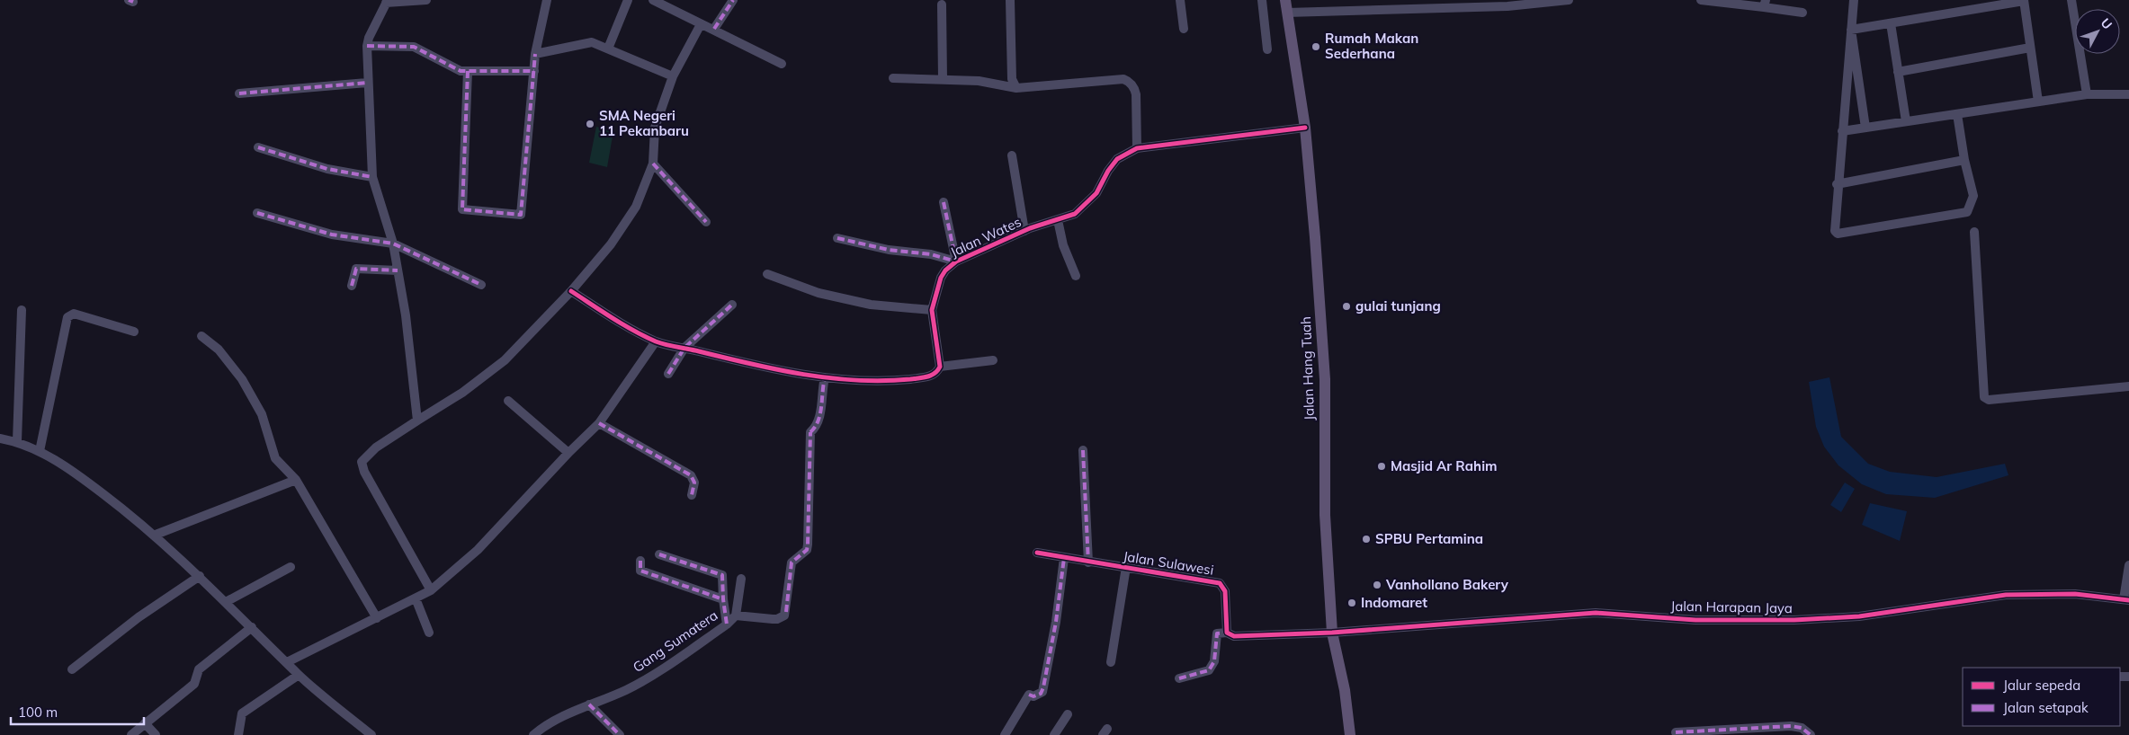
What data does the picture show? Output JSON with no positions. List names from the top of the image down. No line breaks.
{"streets":{"main road":["Jalan Hang Tuah"],"street":["Jalan Wates","Jalan Sulawesi","Jalan Harapan Jaya","Gang Sumatera"]},"crossings":[["Jalan Wates","Jalan Hang Tuah"],["Jalan Hang Tuah","Jalan Harapan Jaya"]],"places":["Rumah Makan Sederhana","SMA Negeri 11 Pekanbaru","gulai tunjang","Masjid Ar Rahim","SPBU Pertamina","Vanhollano Bakery","Indomaret"],"legend":["Jalur sepeda","Jalan setapak"],"scale_bar":"100 m","north":"top right"}
